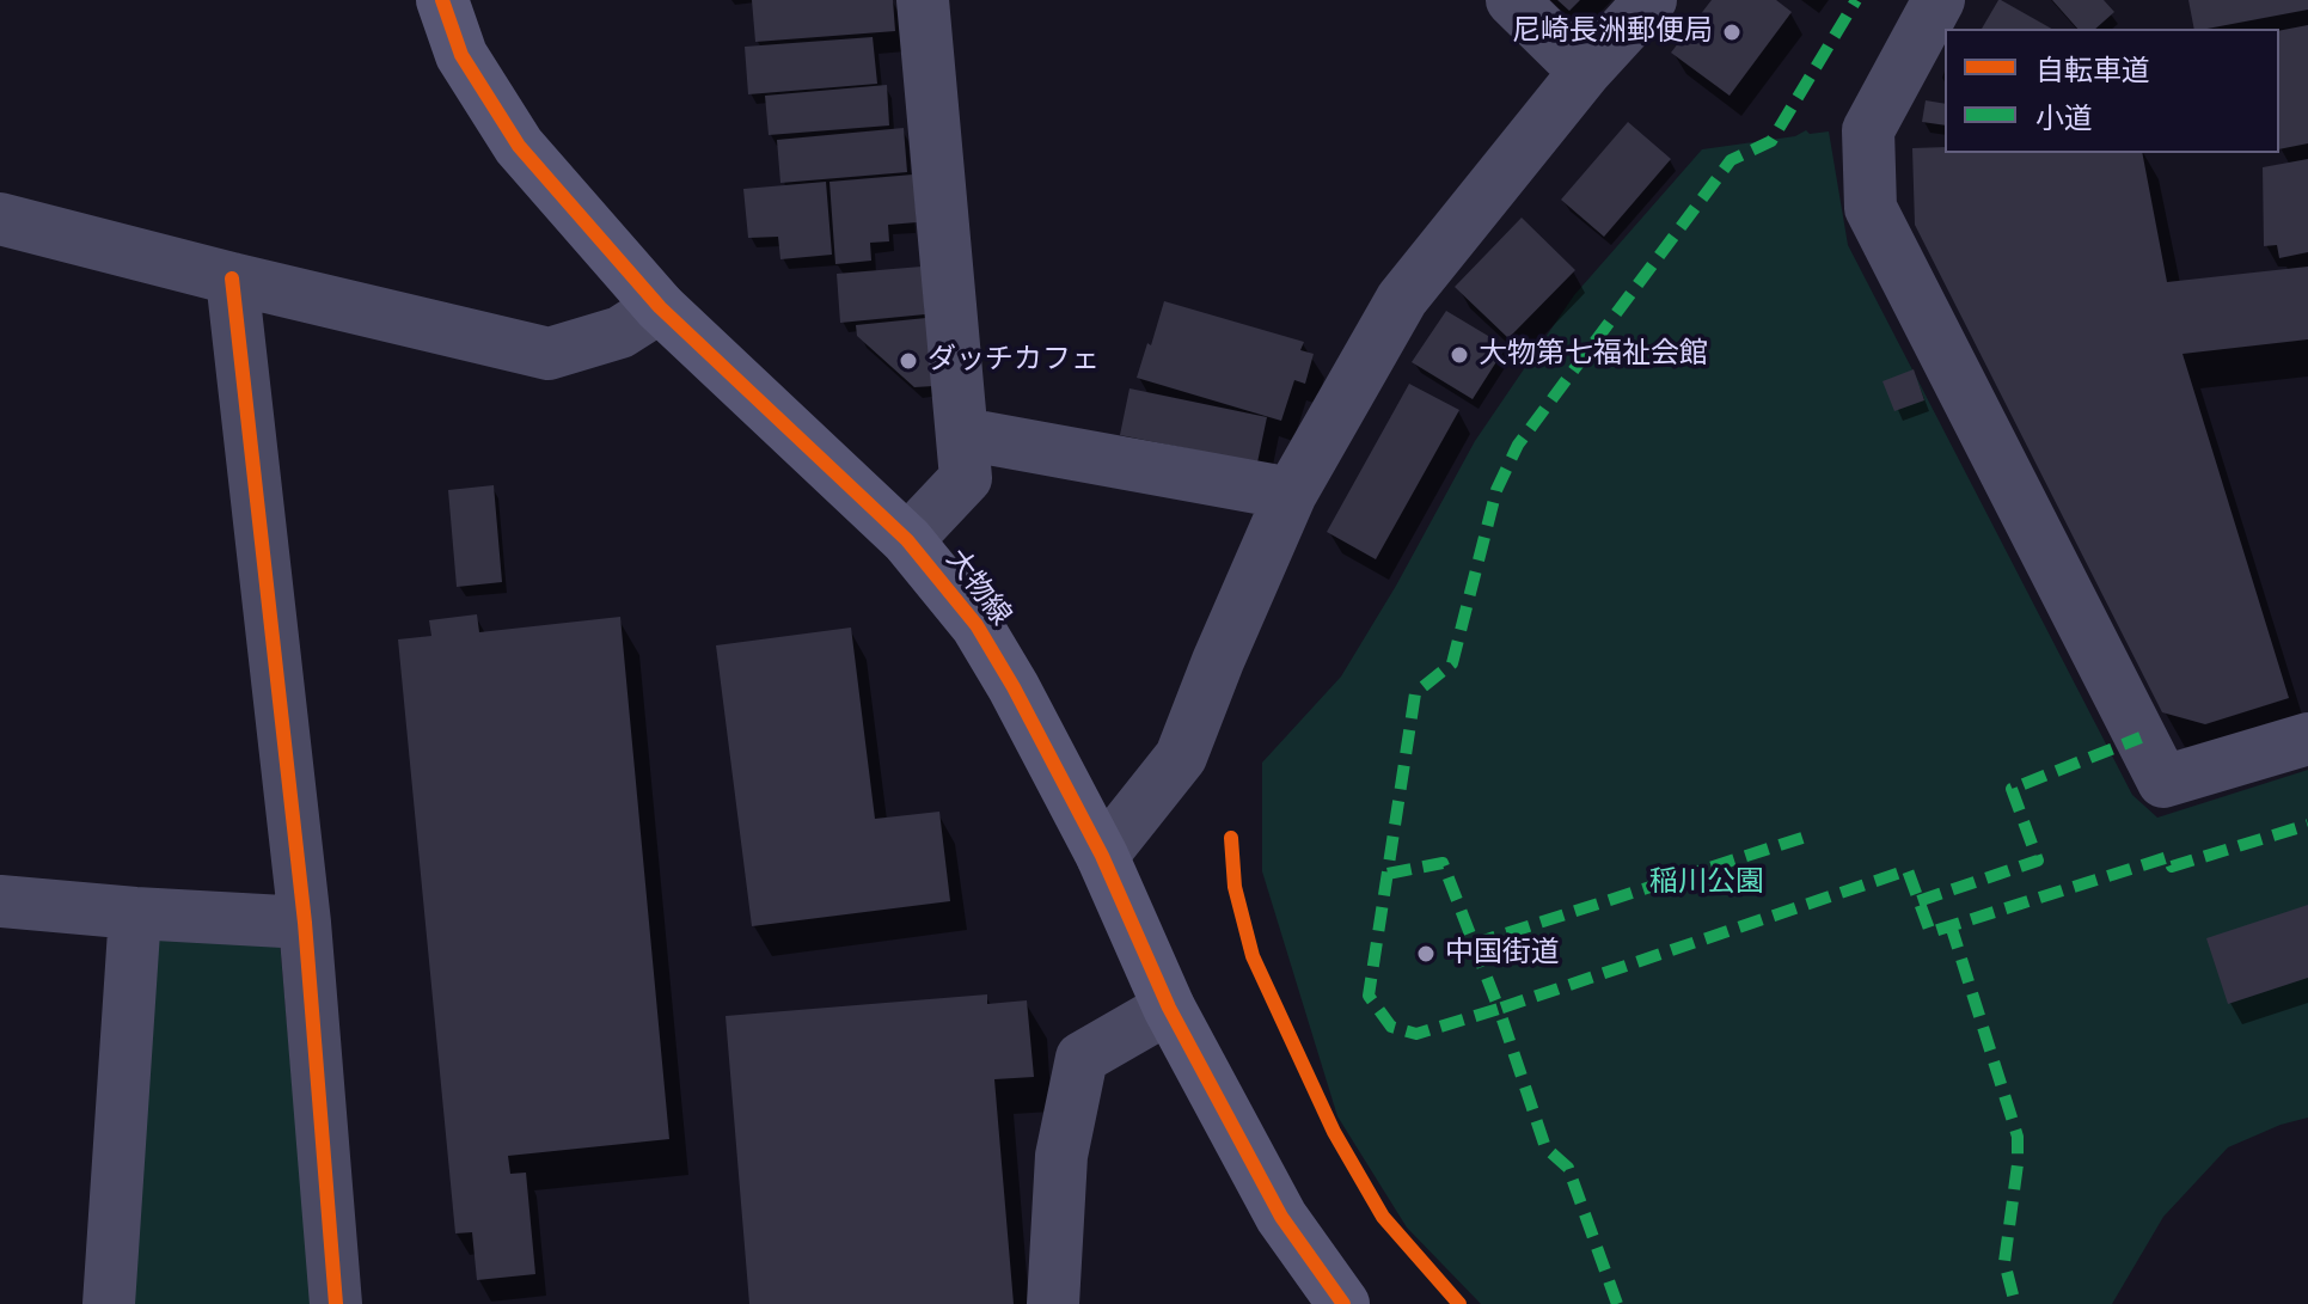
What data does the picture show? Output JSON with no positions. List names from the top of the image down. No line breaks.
{"streets":{"street":["大物線"]},"parks":["稲川公園"],"places":["尼崎長洲郵便局","大物第七福祉会館","ダッチカフェ","中国街道"],"legend":["自転車道","小道"]}
